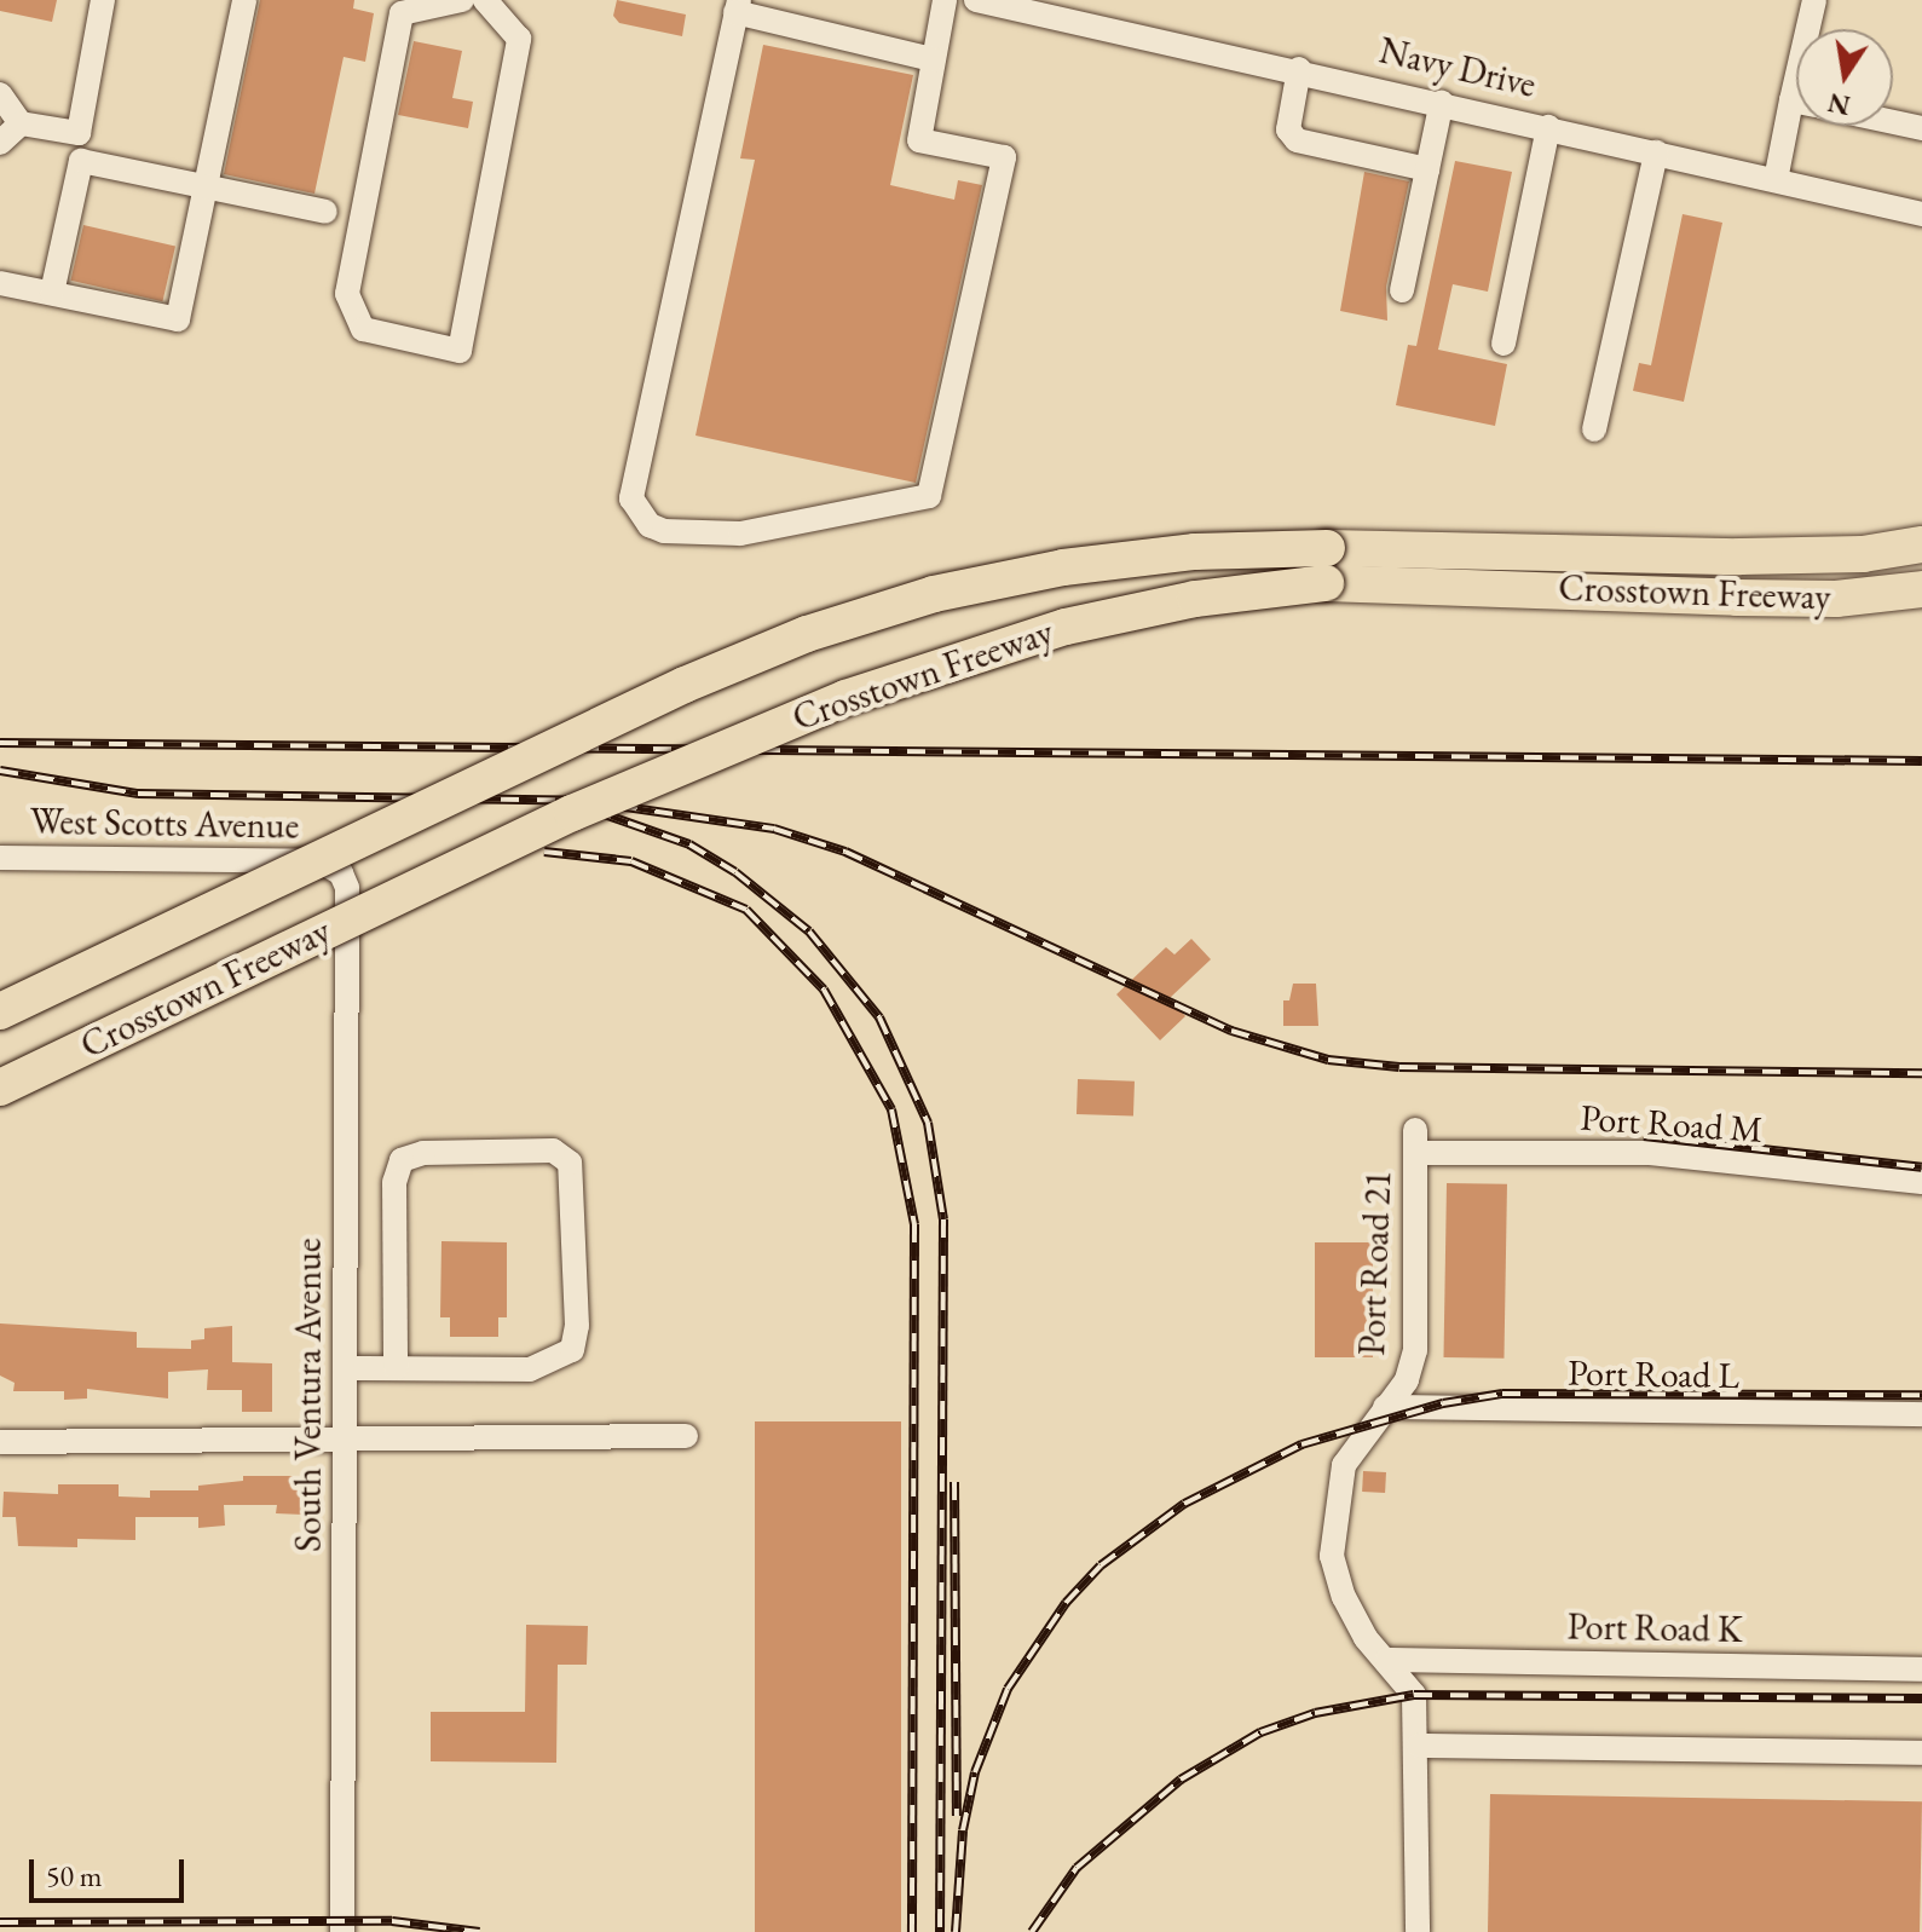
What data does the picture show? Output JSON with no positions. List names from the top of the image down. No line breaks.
{"streets":{"highway":["Crosstown Freeway"],"street":["Navy Drive","West Scotts Avenue","Port Road M","Port Road 21","Port Road L","South Ventura Avenue","Port Road K"]},"crossings":[["West Scotts Avenue","South Ventura Avenue"],["Port Road M","Port Road 21"],["Port Road 21","Port Road L"],["Port Road 21","Port Road K"]],"scale_bar":"50 m","north":"bottom"}
